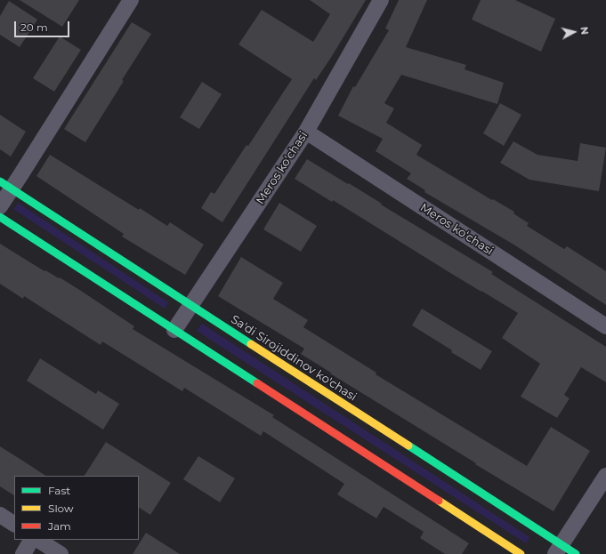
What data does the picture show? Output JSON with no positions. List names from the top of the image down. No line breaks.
{"streets":{"street":["Meros ko'chasi","Meros ko‘chasi","Sa'di Sirojiddinov ko'chasi"]},"crossings":[["Meros ko'chasi","Meros ko‘chasi"],["Meros ko'chasi","Sa'di Sirojiddinov ko'chasi"]],"legend":["Fast","Slow","Jam"],"scale_bar":"20 m","north":"right"}
